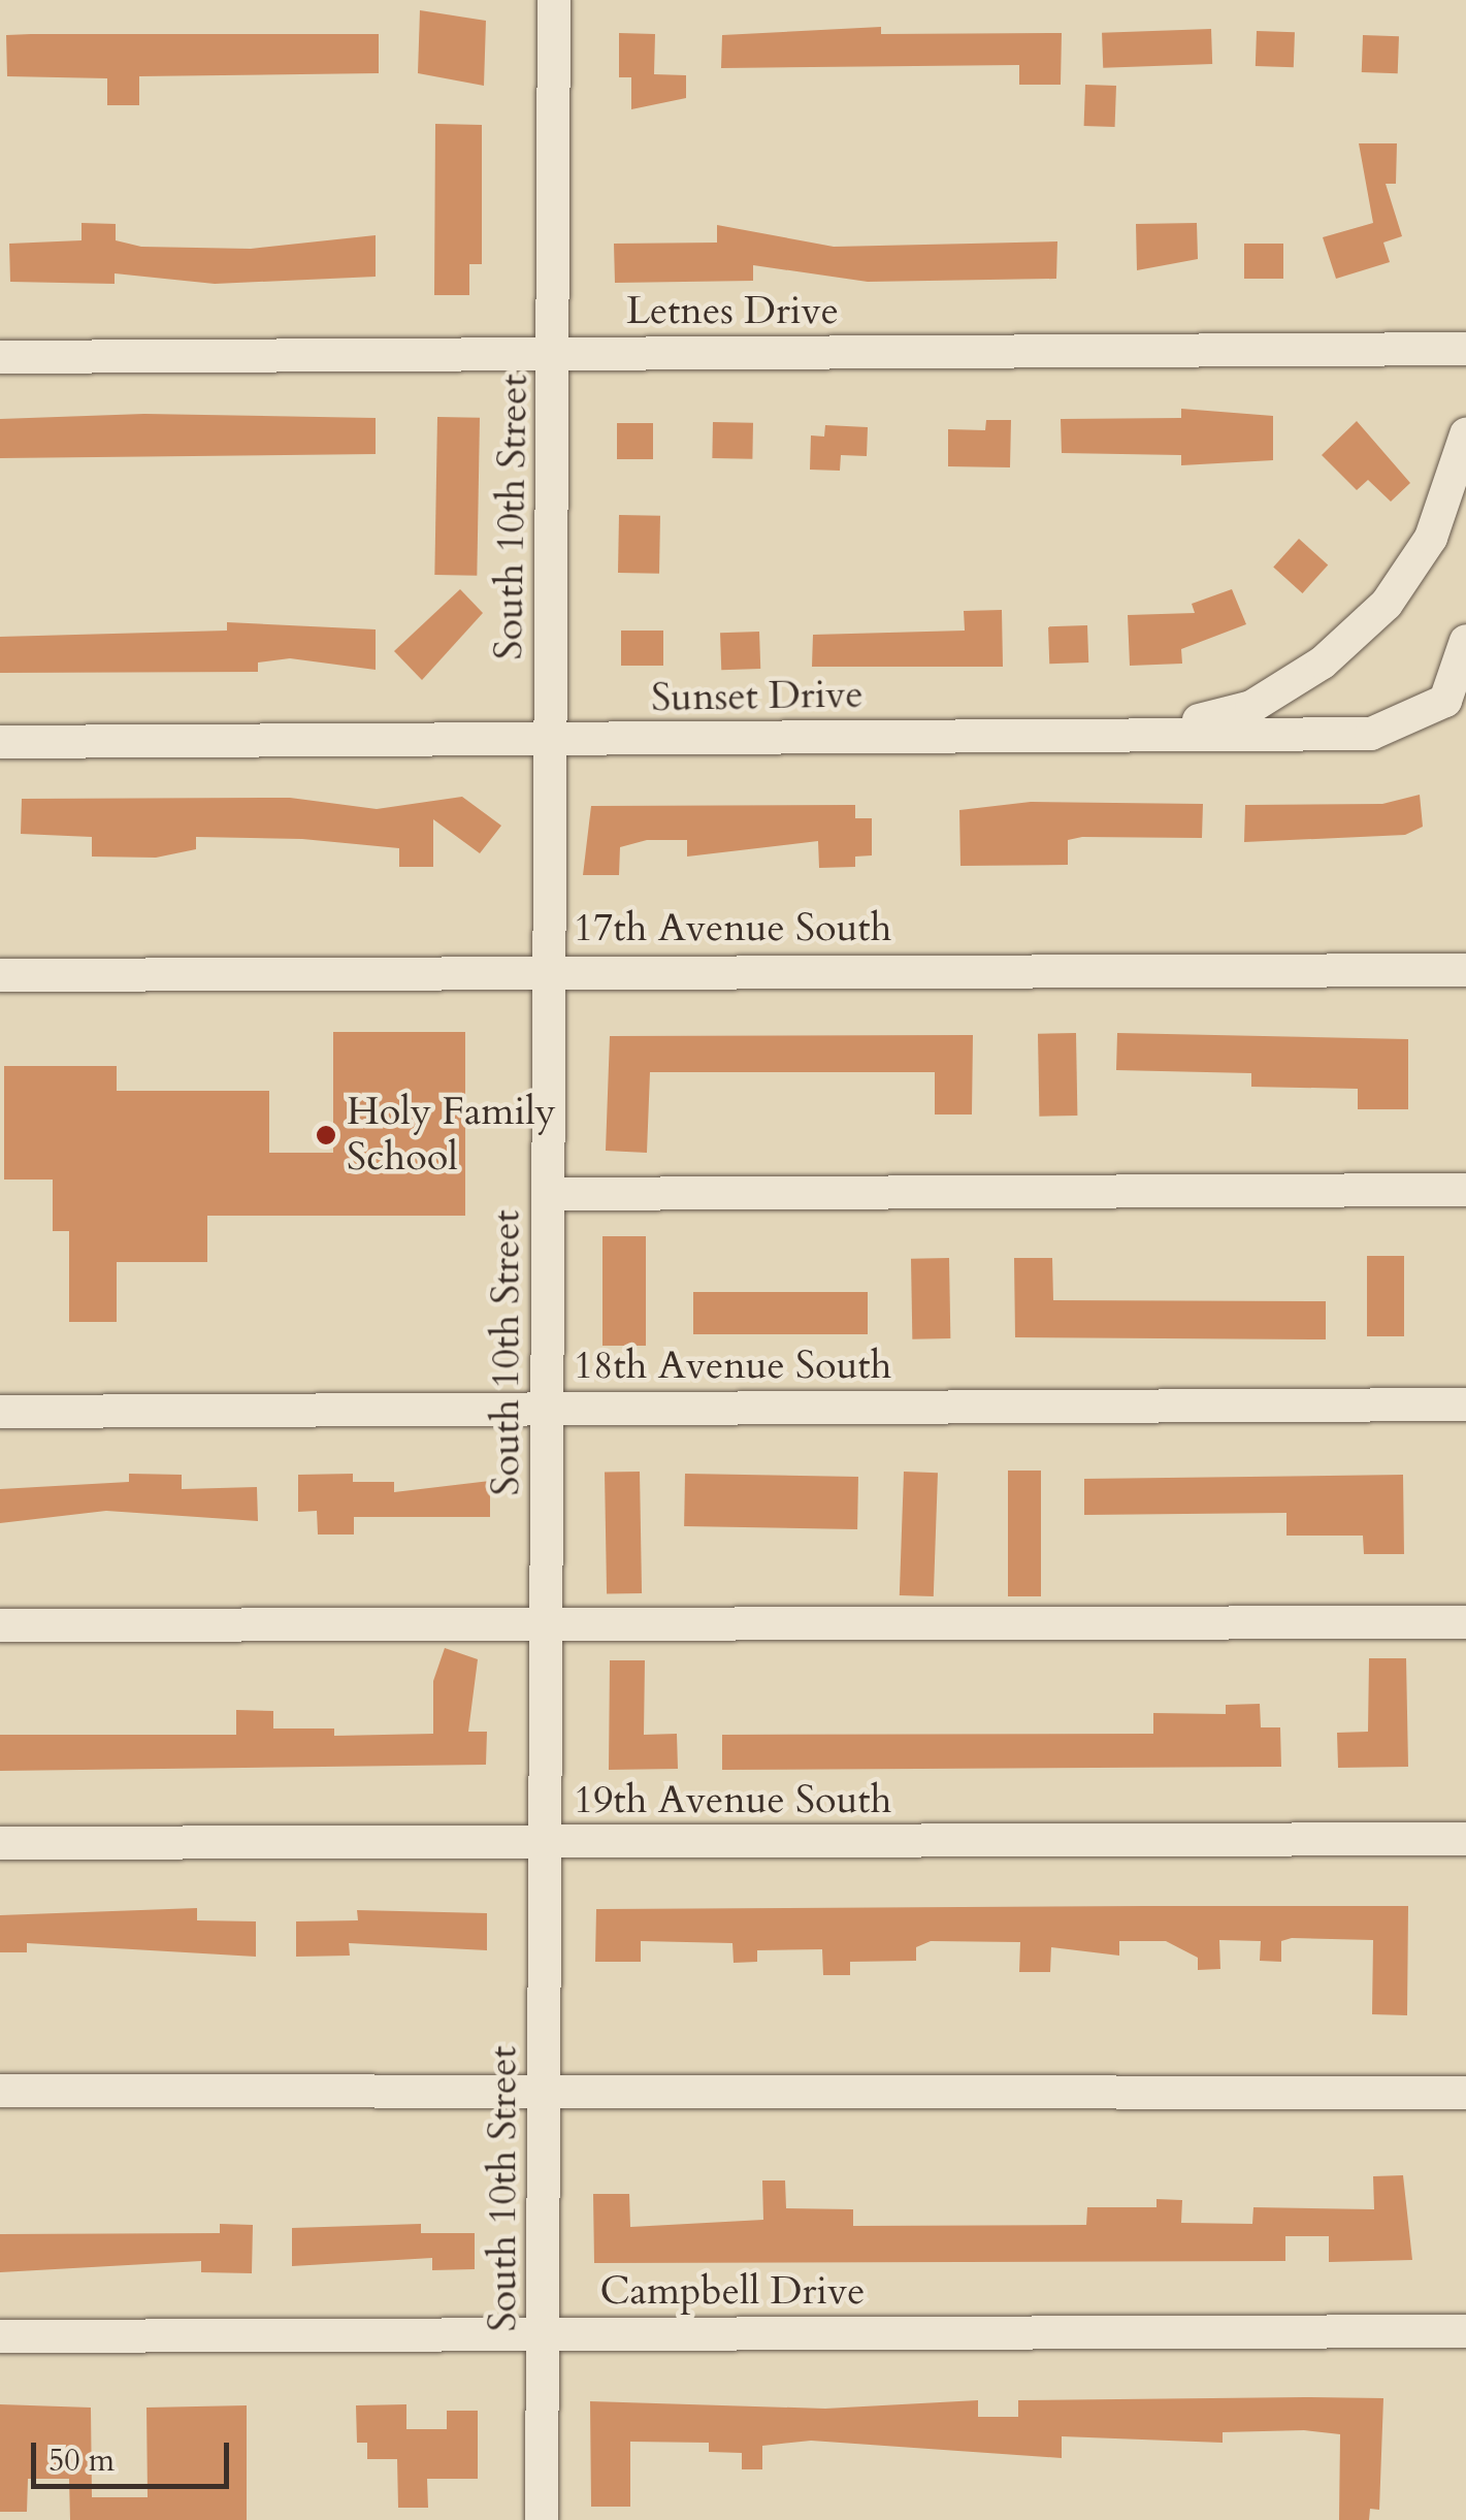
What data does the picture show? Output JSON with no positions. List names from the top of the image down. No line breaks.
{"streets":{"street":["Letnes Drive","South 10th Street","Sunset Drive","17th Avenue South","18th Avenue South","19th Avenue South","Campbell Drive"]},"crossings":[["Letnes Drive","South 10th Street"],["South 10th Street","Sunset Drive"],["South 10th Street","17th Avenue South"],["South 10th Street","18th Avenue South"],["South 10th Street","19th Avenue South"],["South 10th Street","Campbell Drive"]],"places":["Holy Family School"],"scale_bar":"50 m"}
